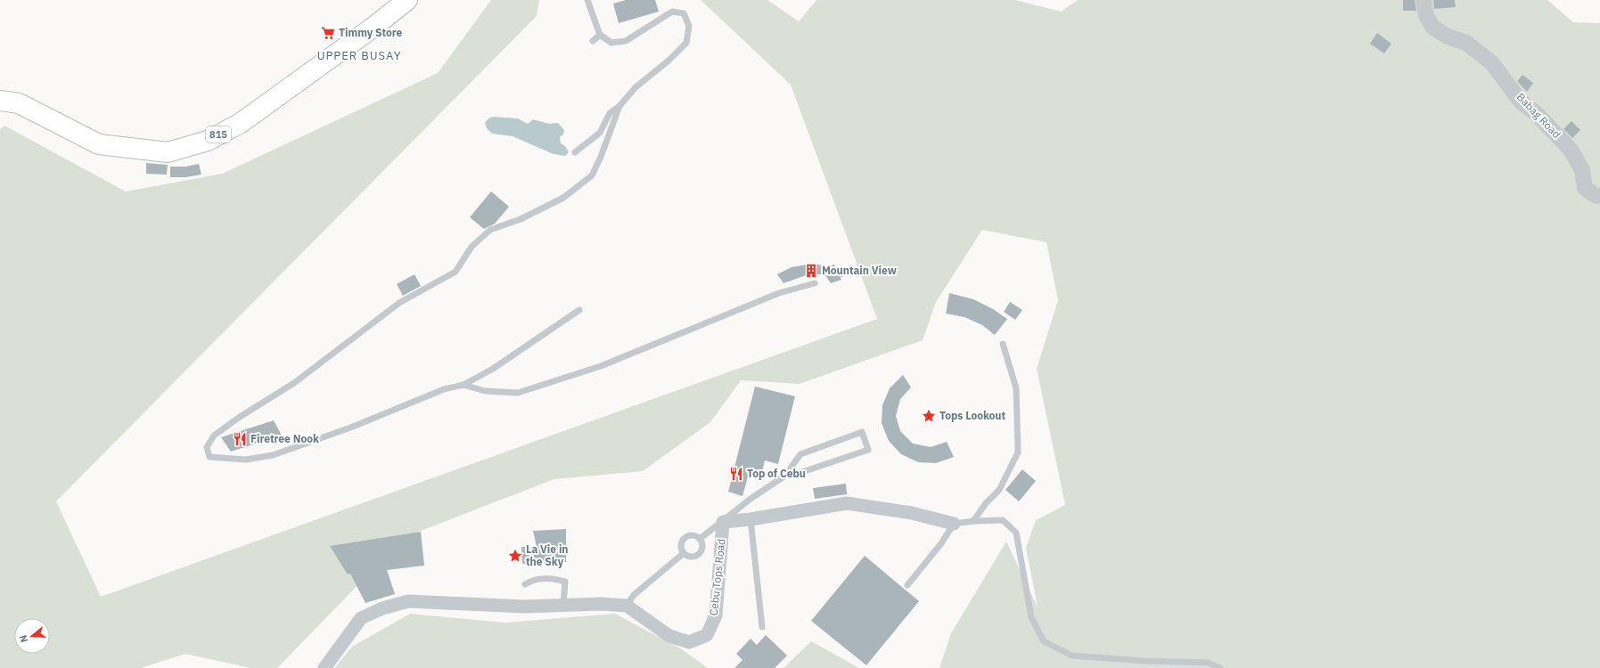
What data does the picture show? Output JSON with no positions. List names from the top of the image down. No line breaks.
{"streets":{"main road":["815"],"street":["Babag Road","Cebu Tops Road"]},"districts":["UPPER BUSAY"],"places":{"supermarket":["Timmy Store"],"building":["Mountain View"],"place":["Tops Lookout","La Vie in the Sky"],"restaurant":["Firetree Nook","Top of Cebu"]},"north":"left"}
